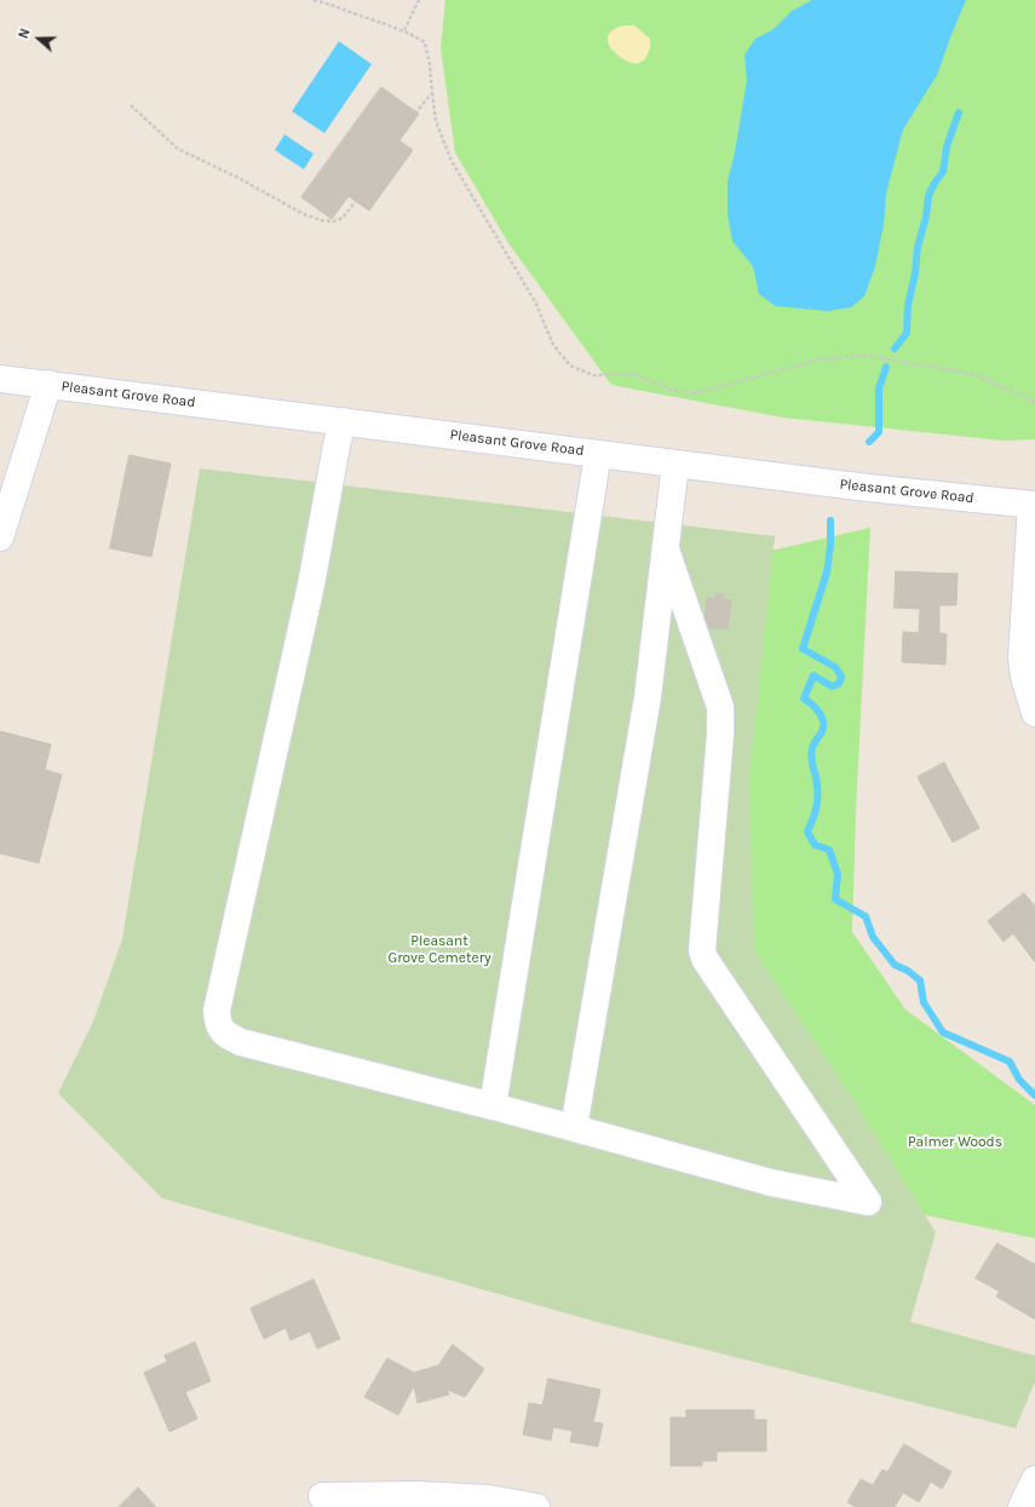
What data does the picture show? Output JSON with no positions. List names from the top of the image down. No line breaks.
{"streets":{"street":["Pleasant Grove Road"]},"parks":["Pleasant Grove Cemetery","Palmer Woods"],"north":"left"}
